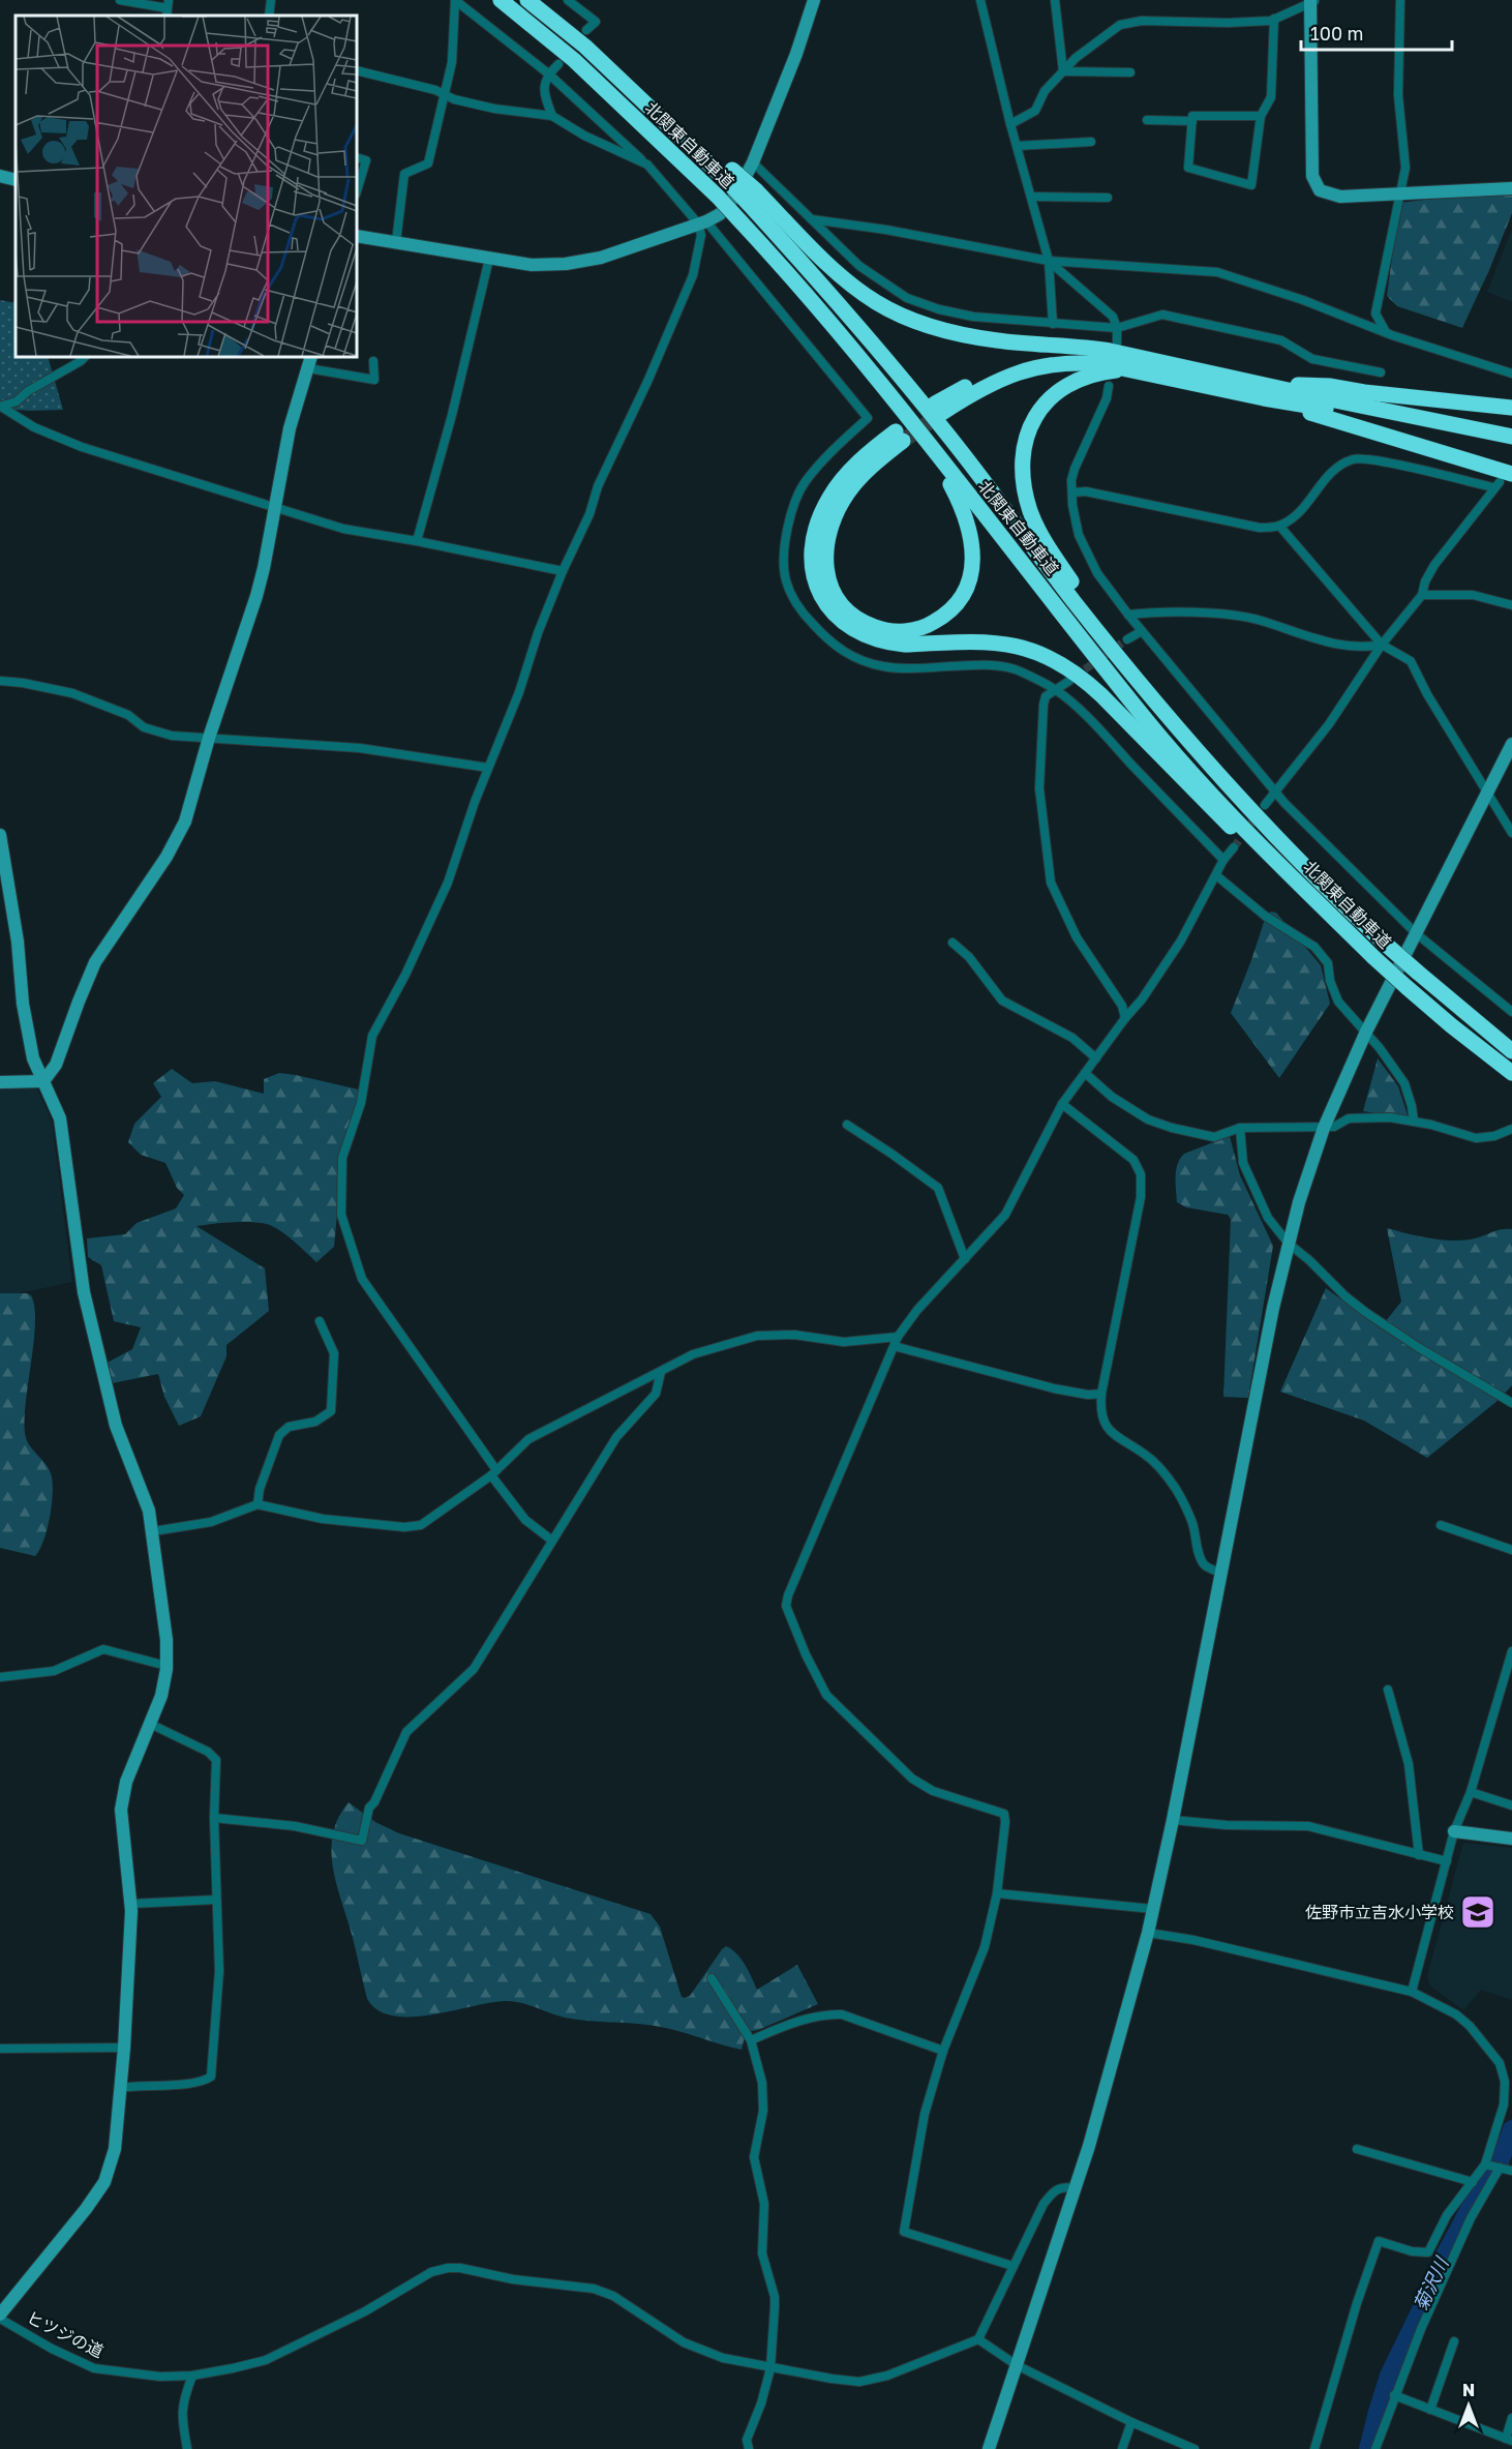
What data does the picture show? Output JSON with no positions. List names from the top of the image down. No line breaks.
{"streets":{"highway":["北関東自動車道"],"street":["ヒツジの道"]},"water":["菊沢川"],"places":{"school or university":["佐野市立吉水小学校"]},"scale_bar":"100 m","north":"top"}
